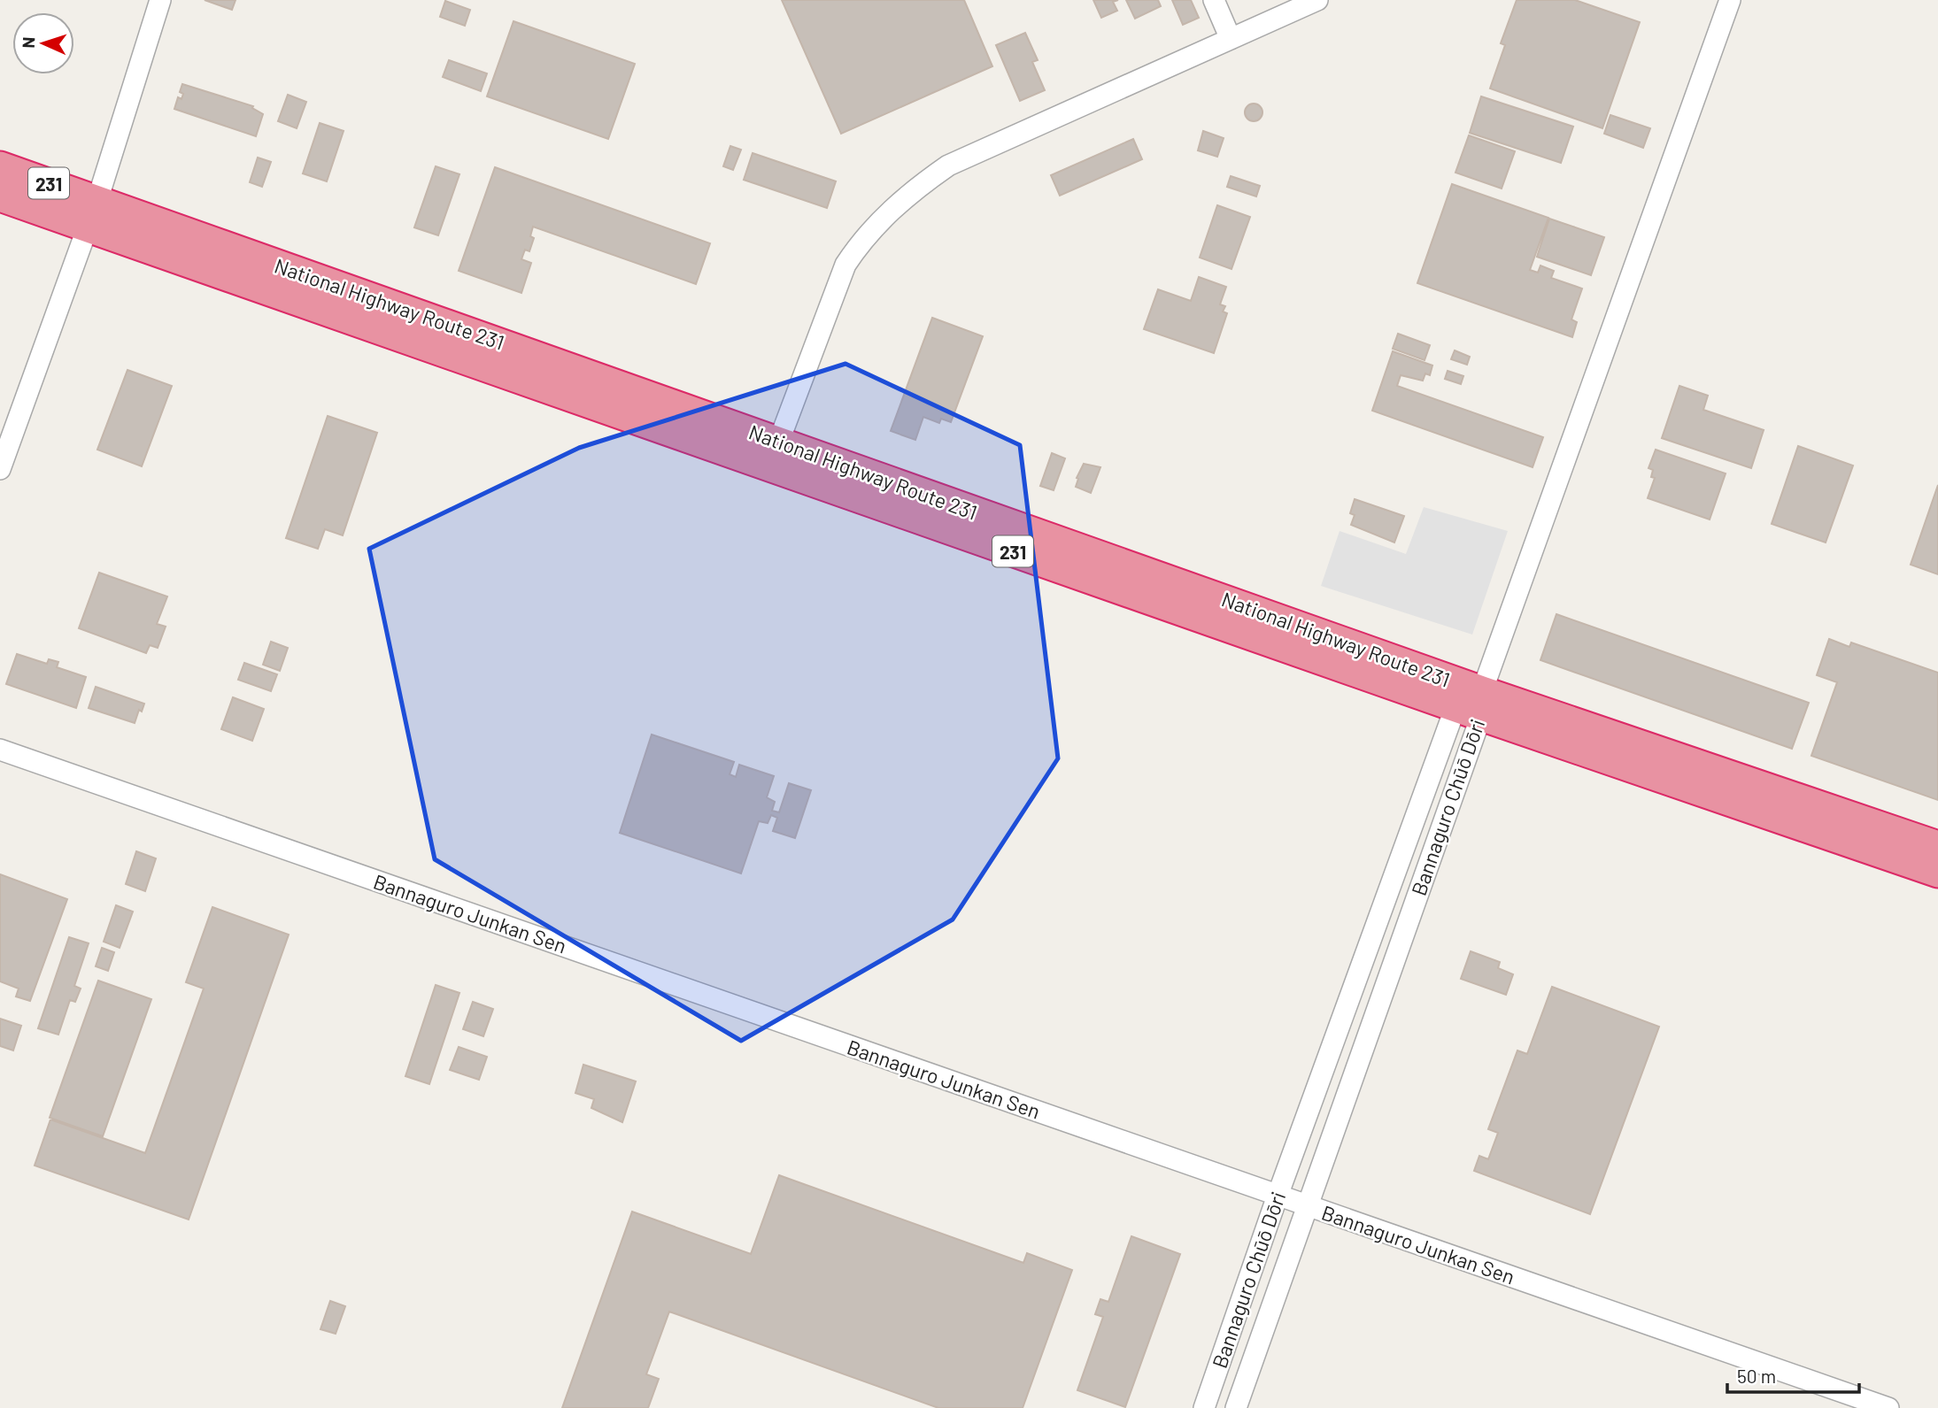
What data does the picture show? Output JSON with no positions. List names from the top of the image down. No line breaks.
{"streets":{"highway":["231","National Highway Route 231"],"street":["Bannaguro Chūō Dōri","Bannaguro Junkan Sen"]},"crossings":[["National Highway Route 231","Bannaguro Chūō Dōri"],["Bannaguro Chūō Dōri","Bannaguro Junkan Sen"]],"scale_bar":"50 m","north":"left"}
